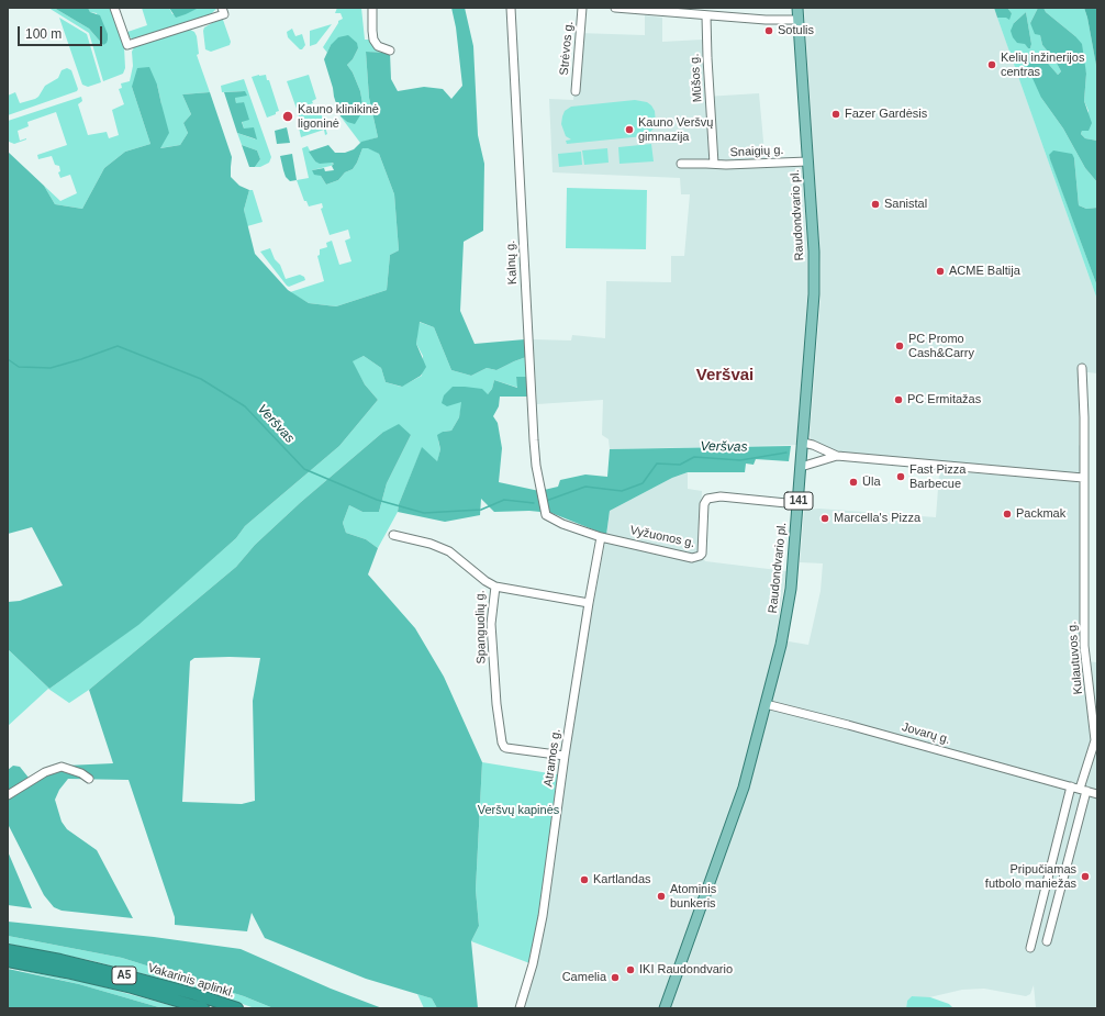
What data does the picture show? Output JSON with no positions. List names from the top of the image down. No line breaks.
{"streets":{"highway":["A5","Vakarinis aplinkl."],"main road":["Raudondvario pl.","141"],"street":["Strėvos g.","Mūšos g.","Snaigių g.","Kalnų g.","Vyžuonos g.","Spanguolių g.","Kulautuvos g.","Jovarų g.","Atramos g."]},"crossings":[["Mūšos g.","Snaigių g."],["Snaigių g.","Raudondvario pl."],["Raudondvario pl.","Vyžuonos g."],["Raudondvario pl.","Jovarų g."],["Kalnų g.","Vyžuonos g."],["Kalnų g.","Atramos g."],["Vyžuonos g.","Atramos g."],["Spanguolių g.","Atramos g."],["Kulautuvos g.","Jovarų g."]],"districts":["Veršvai"],"water":["Veršvas"],"parks":["Veršvų kapinės"],"places":["Sotulis","Kelių inžinerijos centras","Fazer Gardėsis","Kauno klinikinė ligoninė","Kauno Veršvų gimnazija","Sanistal","ACME Baltija","PC Promo Cash&Carry","PC Ermitažas","Fast Pizza Barbecue","Ūla","Packmak","Marcella's Pizza","Pripučiamas futbolo maniežas","Kartlandas","Atominis bunkeris","IKI Raudondvario","Camelia"],"scale_bar":"100 m"}
